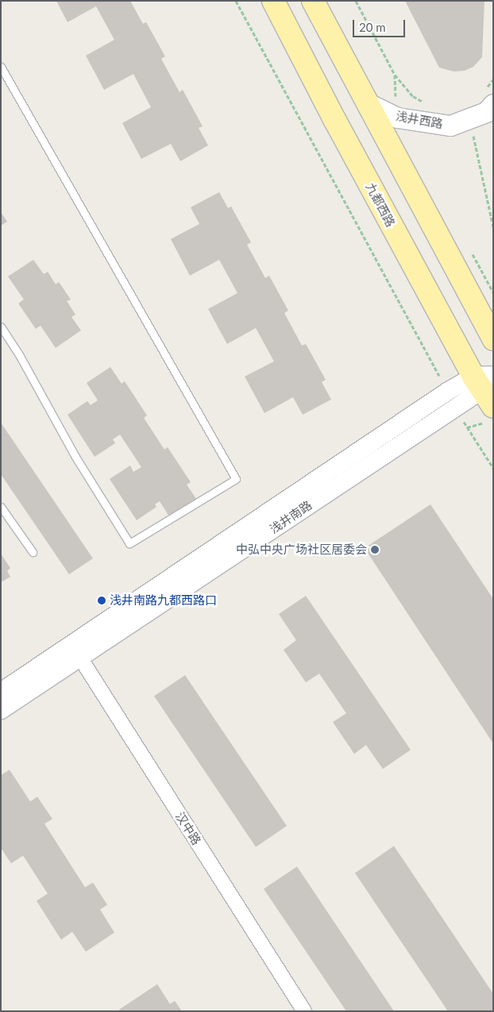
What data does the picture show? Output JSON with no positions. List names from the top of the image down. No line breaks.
{"streets":{"main road":["浅井西路","九都西路"],"street":["浅井南路","汉中路"]},"crossings":[["九都西路","浅井南路"],["浅井南路","汉中路"]],"places":["中弘中央广场社区居委会","浅井南路九都西路口"],"scale_bar":"20 m"}
